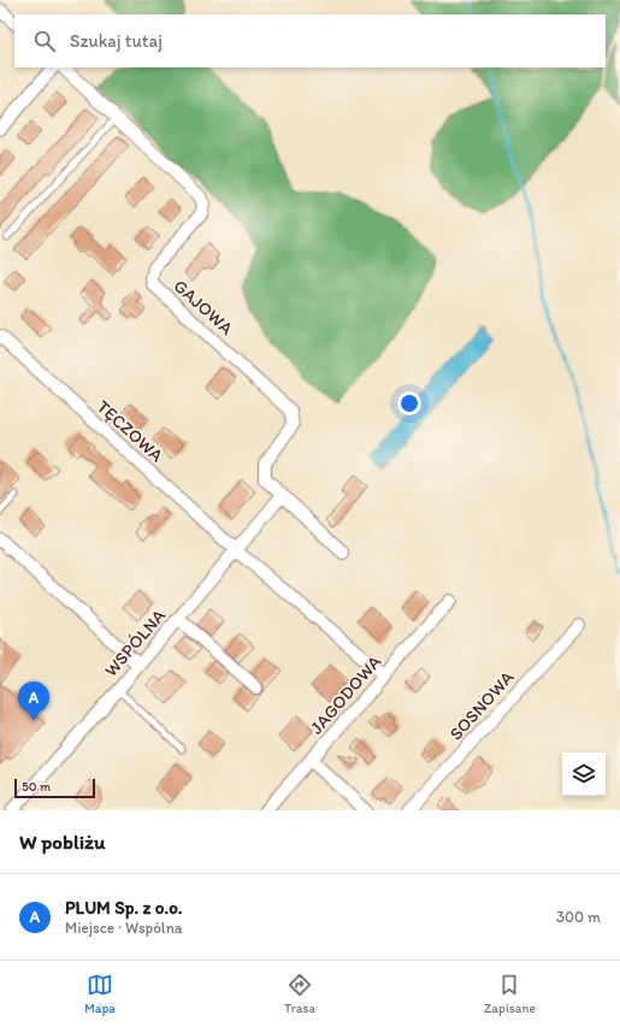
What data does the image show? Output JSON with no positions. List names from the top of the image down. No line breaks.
{"streets":{"street":["GAJOWA","TĘCZOWA","WSPÓLNA","JAGODOWA","SOSNOWA"]},"crossings":[["GAJOWA","WSPÓLNA"],["TĘCZOWA","WSPÓLNA"],["TĘCZOWA","JAGODOWA"]],"scale_bar":"50 m","page":{"search":"Szukaj tutaj","pins":"A","scale":"50 m","heading":"W pobliżu","list":[{"mark":"A","name":"PLUM Sp. z o.o.","note":"Miejsce · Wspólna","value":"300 m"}],"nav":["Mapa","Trasa","Zapisane"]}}
